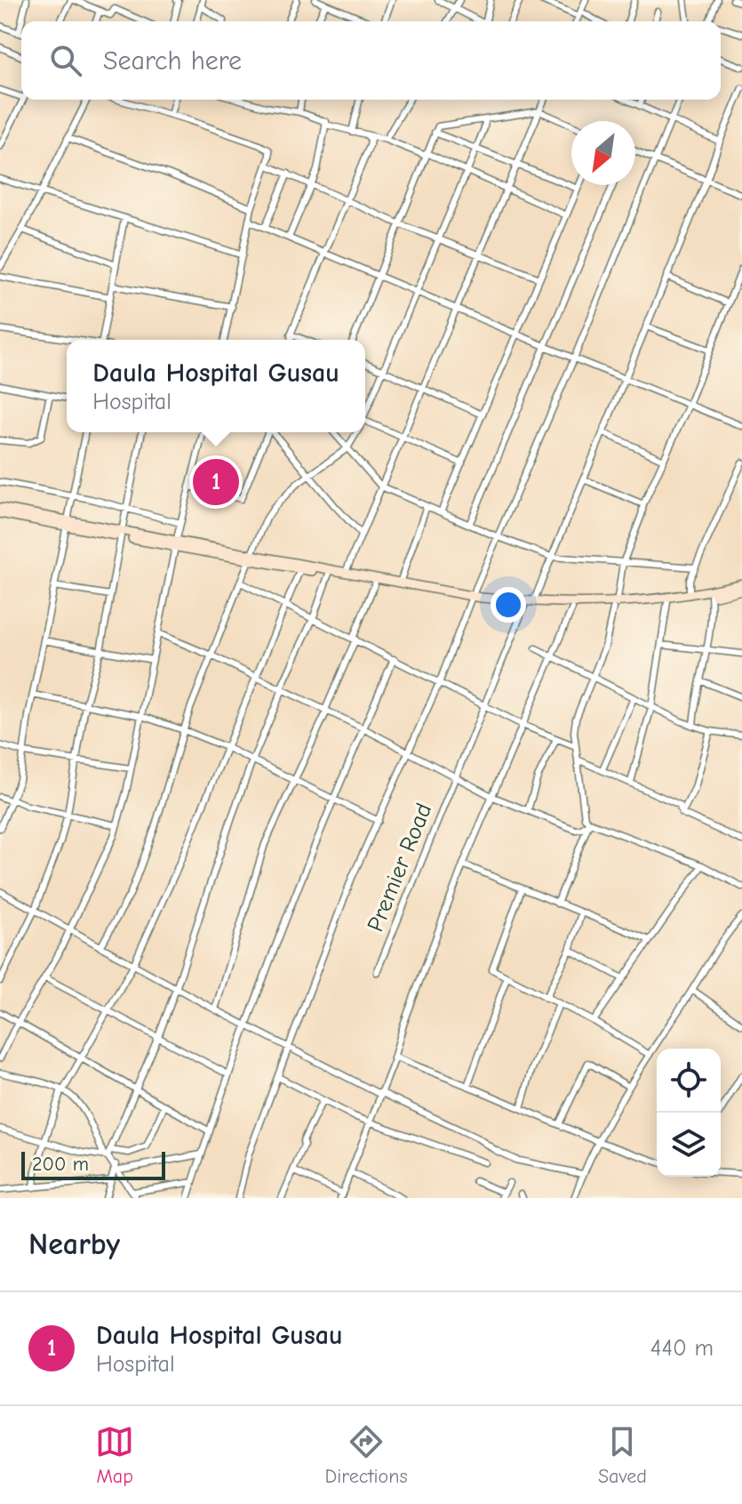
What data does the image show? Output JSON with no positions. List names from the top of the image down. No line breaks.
{"streets":{"street":["Premier Road"]},"scale_bar":"200 m","north":"bottom left","page":{"search":"Search here","popup":["Daula Hospital Gusau","Hospital"],"pins":"1","scale":"200 m","heading":"Nearby","list":[{"mark":"1","name":"Daula Hospital Gusau","note":"Hospital","value":"440 m"}],"nav":["Map","Directions","Saved"]}}
